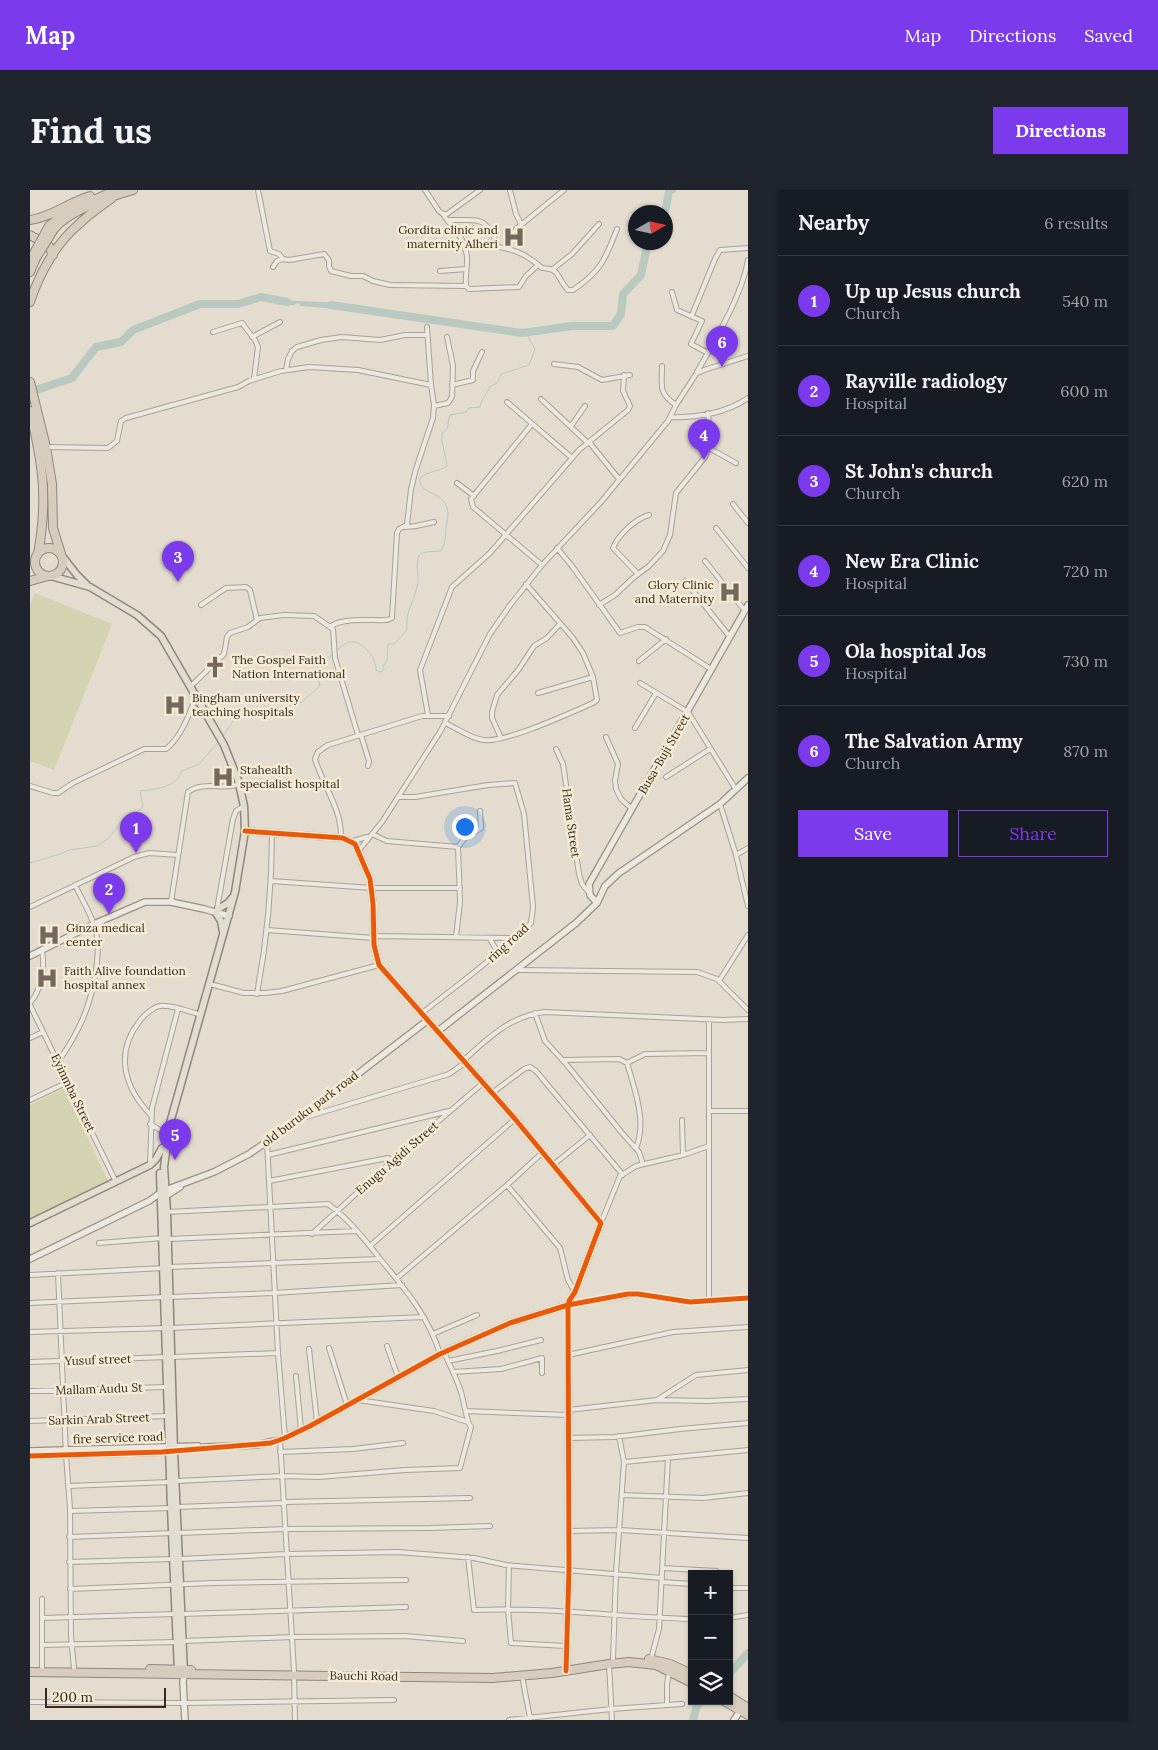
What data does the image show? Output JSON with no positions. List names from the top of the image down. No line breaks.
{"streets":{"highway":["Bauchi Road"],"street":["Busa-Buji Street","Hama Street","ring road","Eyinmba Street","old buruku park road","Enugu Agidi Street","Yusuf street","Mallam Audu St","Sarkin Arab Street","fire service road"]},"crossings":[["Busa-Buji Street","Hama Street"]],"places":{"hospital":["Gordita clinic and maternity Alheri","Glory Clinic and Maternity","Bingham university teaching hospitals","Stahealth specialist hospital","Ginza medical center","Faith Alive foundation hospital annex"],"church":["The Gospel Faith Nation International"]},"scale_bar":"200 m","north":"right","page":{"header":"Map","nav":["Map","Directions","Saved"],"buttons":["Directions",["Save","Share"]],"title":"Find us","heading":["Nearby","6 results"],"list":[{"mark":"1","name":"Up up Jesus church","note":"Church","value":"540 m"},{"mark":"2","name":"Rayville radiology","note":"Hospital","value":"600 m"},{"mark":"3","name":"St John's church","note":"Church","value":"620 m"},{"mark":"4","name":"New Era Clinic","note":"Hospital","value":"720 m"},{"mark":"5","name":"Ola hospital Jos","note":"Hospital","value":"730 m"},{"mark":"6","name":"The Salvation Army","note":"Church","value":"870 m"}],"pins":["6","4","3","1","2","5"],"map_buttons":["+","−"],"scale":"200 m"}}
